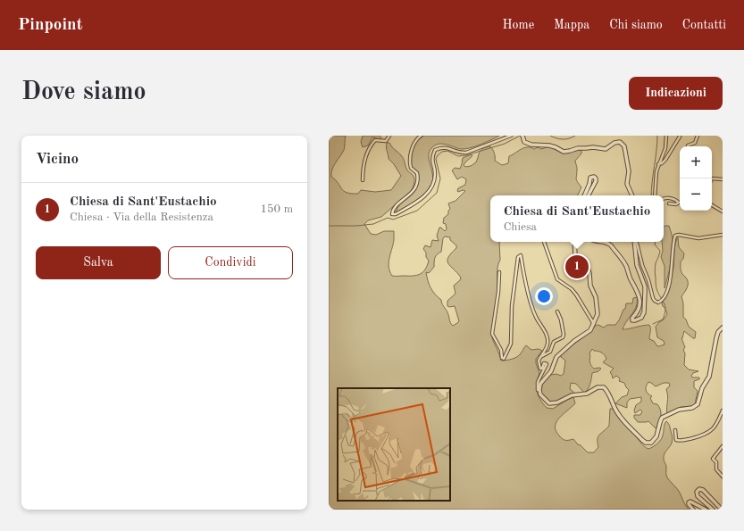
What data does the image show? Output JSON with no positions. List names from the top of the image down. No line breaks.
{"page":{"header":"Pinpoint","nav":["Home","Mappa","Chi siamo","Contatti"],"buttons":["Indicazioni",["Salva","Condividi"]],"title":"Dove siamo","heading":"Vicino","map_buttons":["+","−"],"list":[{"mark":"1","name":"Chiesa di Sant'Eustachio","note":"Chiesa · Via della Resistenza","value":"150 m"}],"popup":["Chiesa di Sant'Eustachio","Chiesa"],"pins":"1"}}
